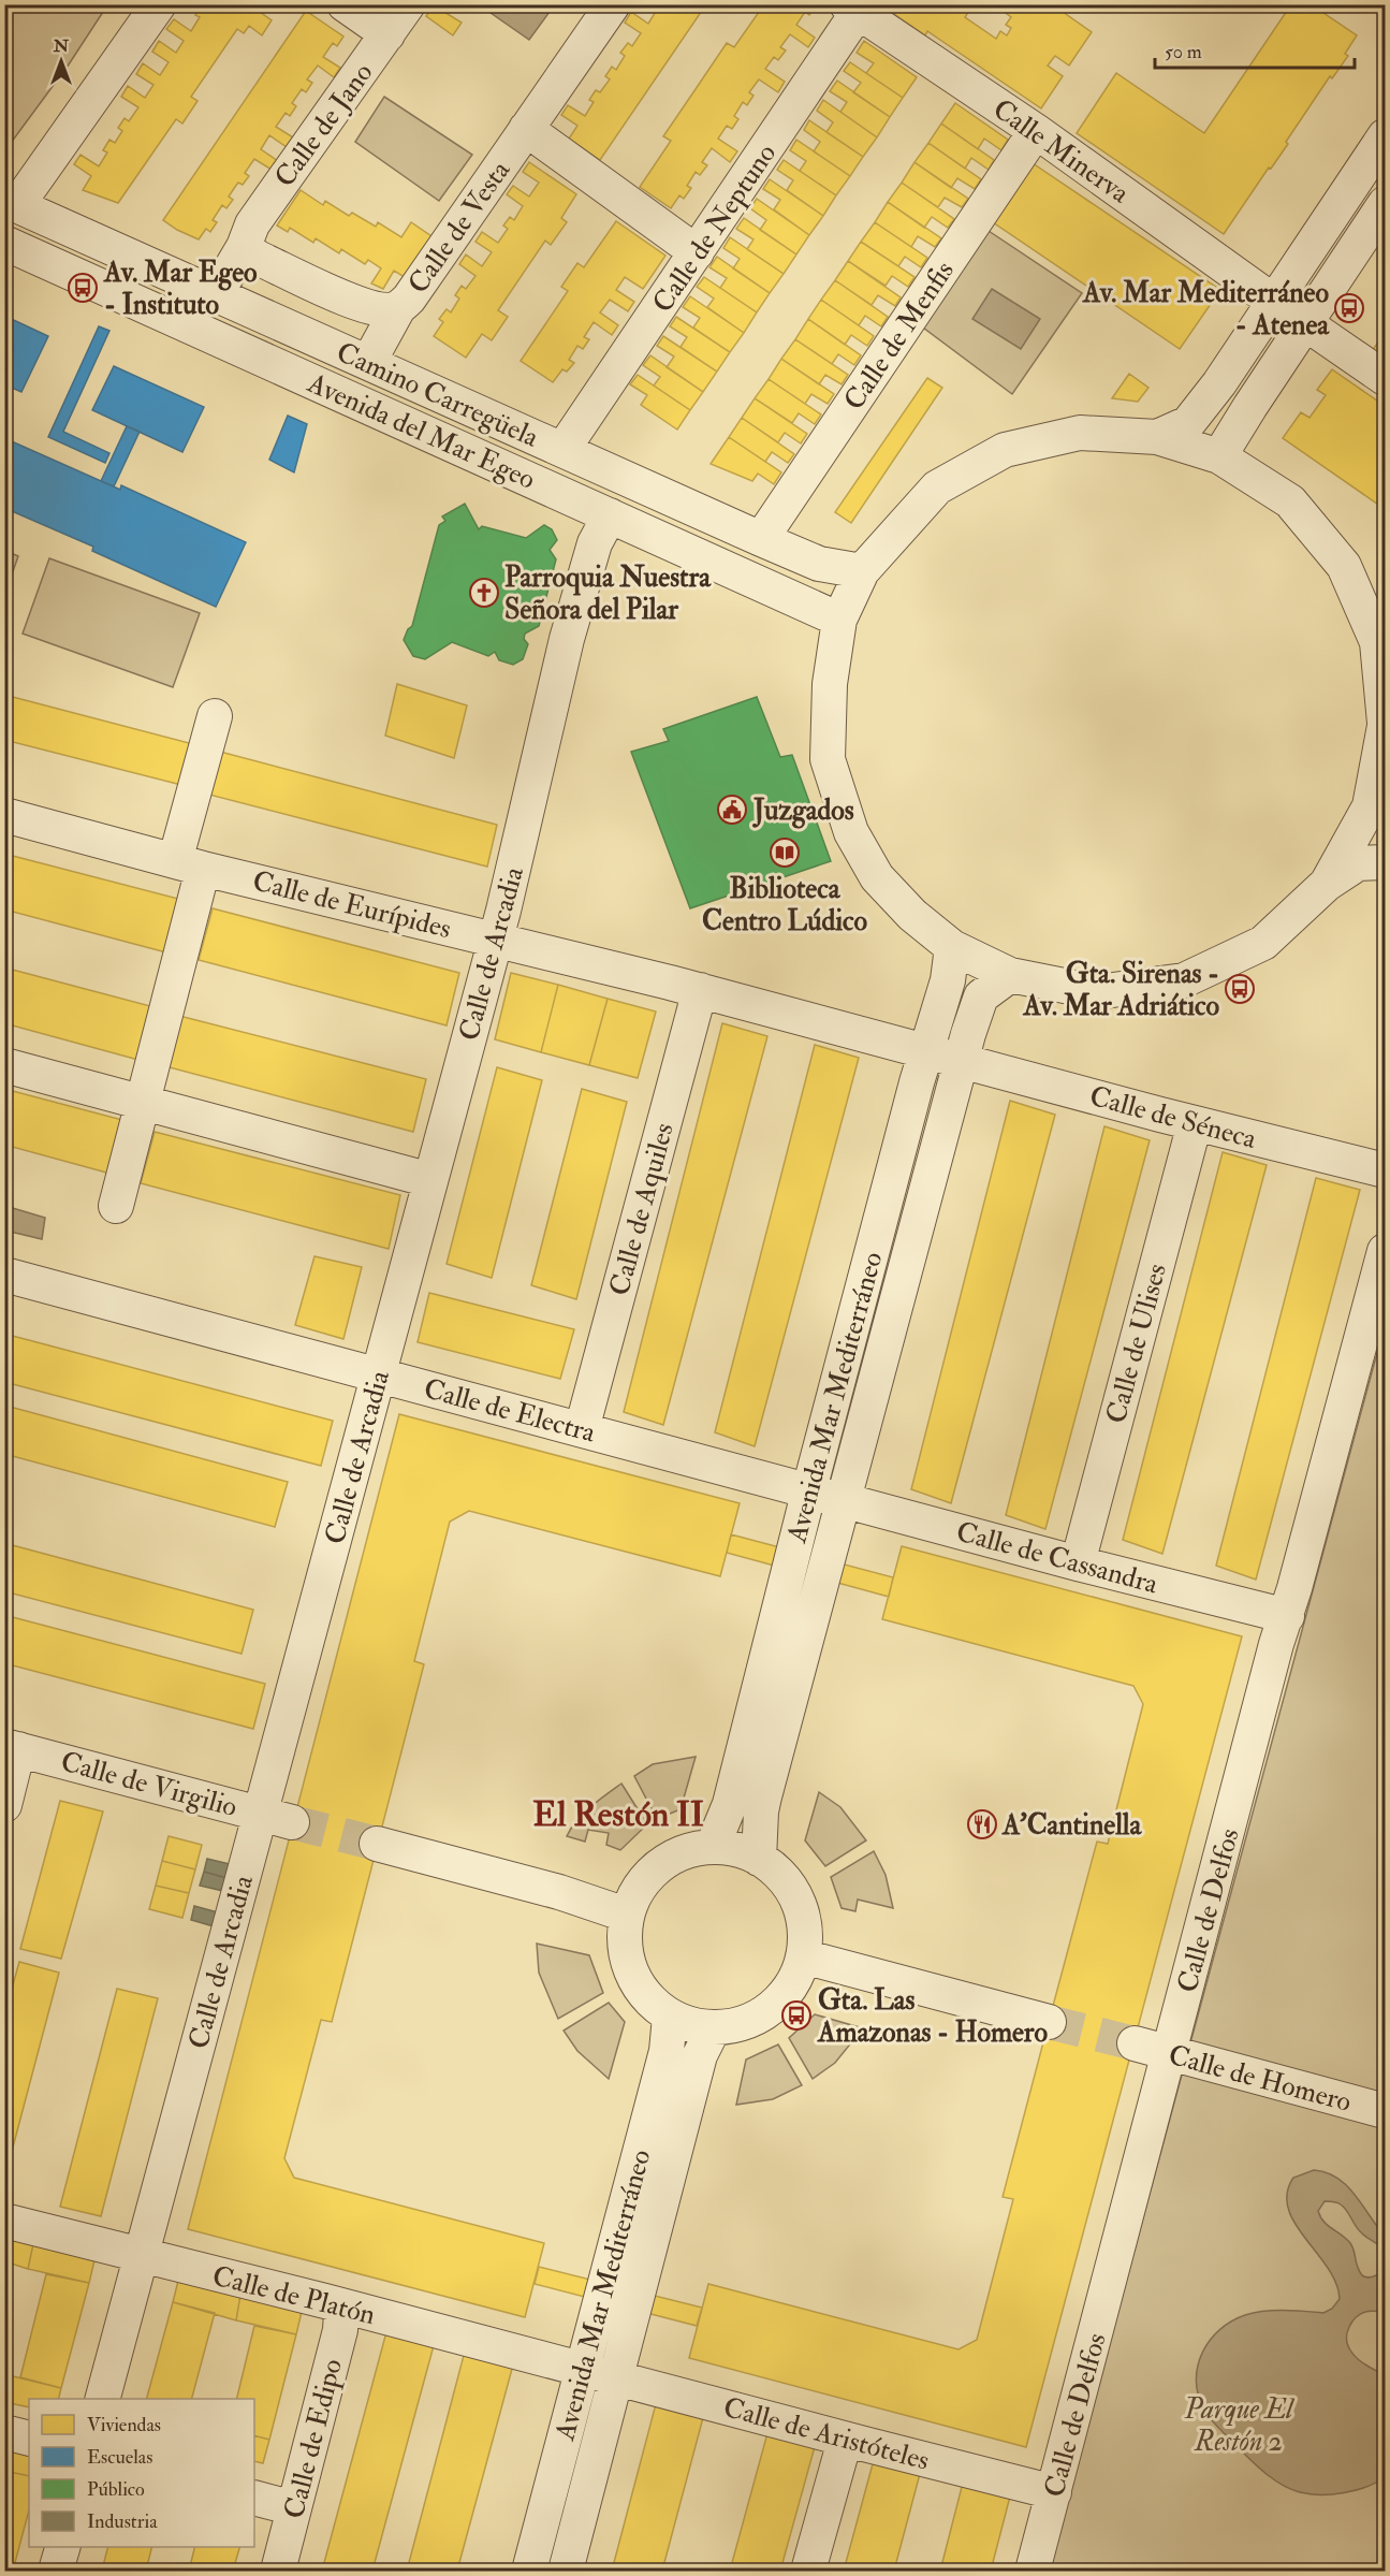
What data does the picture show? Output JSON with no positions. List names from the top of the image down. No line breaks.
{"streets":{"street":["Calle de Jano","Calle Minerva","Calle de Vesta","Calle de Neptuno","Calle de Menfis","Camino Carregüela","Avenida del Mar Egeo","Calle de Eurípides","Calle de Arcadia","Calle de Séneca","Calle de Aquiles","Calle de Ulises","Avenida Mar Mediterráneo","Calle de Electra","Calle de Cassandra","Calle de Virgilio","Calle de Delfos","Calle de Homero","Calle de Platón","Calle de Aristóteles","Calle de Edipo"]},"crossings":[["Calle de Jano","Calle de Vesta"],["Calle de Jano","Camino Carregüela"],["Calle Minerva","Calle de Neptuno"],["Calle Minerva","Calle de Menfis"],["Calle de Neptuno","Camino Carregüela"],["Calle de Menfis","Camino Carregüela"],["Avenida del Mar Egeo","Calle de Arcadia"],["Calle de Eurípides","Calle de Arcadia"],["Calle de Eurípides","Calle de Séneca"],["Calle de Eurípides","Calle de Aquiles"],["Calle de Eurípides","Avenida Mar Mediterráneo"],["Calle de Arcadia","Calle de Electra"],["Calle de Arcadia","Calle de Virgilio"],["Calle de Arcadia","Calle de Platón"],["Calle de Séneca","Calle de Ulises"],["Calle de Séneca","Avenida Mar Mediterráneo"],["Calle de Aquiles","Calle de Electra"],["Calle de Ulises","Calle de Cassandra"],["Avenida Mar Mediterráneo","Calle de Electra"],["Avenida Mar Mediterráneo","Calle de Cassandra"],["Avenida Mar Mediterráneo","Calle de Platón"],["Avenida Mar Mediterráneo","Calle de Aristóteles"],["Calle de Electra","Calle de Cassandra"],["Calle de Cassandra","Calle de Delfos"],["Calle de Delfos","Calle de Homero"],["Calle de Delfos","Calle de Aristóteles"],["Calle de Platón","Calle de Aristóteles"],["Calle de Platón","Calle de Edipo"]],"districts":["El Restón II"],"parks":["Parque El Restón 2"],"places":{"bus stop":["Av. Mar Egeo - Instituto","Av. Mar Mediterráneo - Atenea","Gta. Sirenas - Av. Mar Adriático","Gta. Las Amazonas - Homero"],"church":["Parroquia Nuestra Señora del Pilar"],"public building":["Juzgados"],"library":["Biblioteca Centro Lúdico"],"restaurant":["A'Cantinella"]},"legend":["Viviendas","Escuelas","Público","Industria"],"scale_bar":"50 m","north":"top"}
